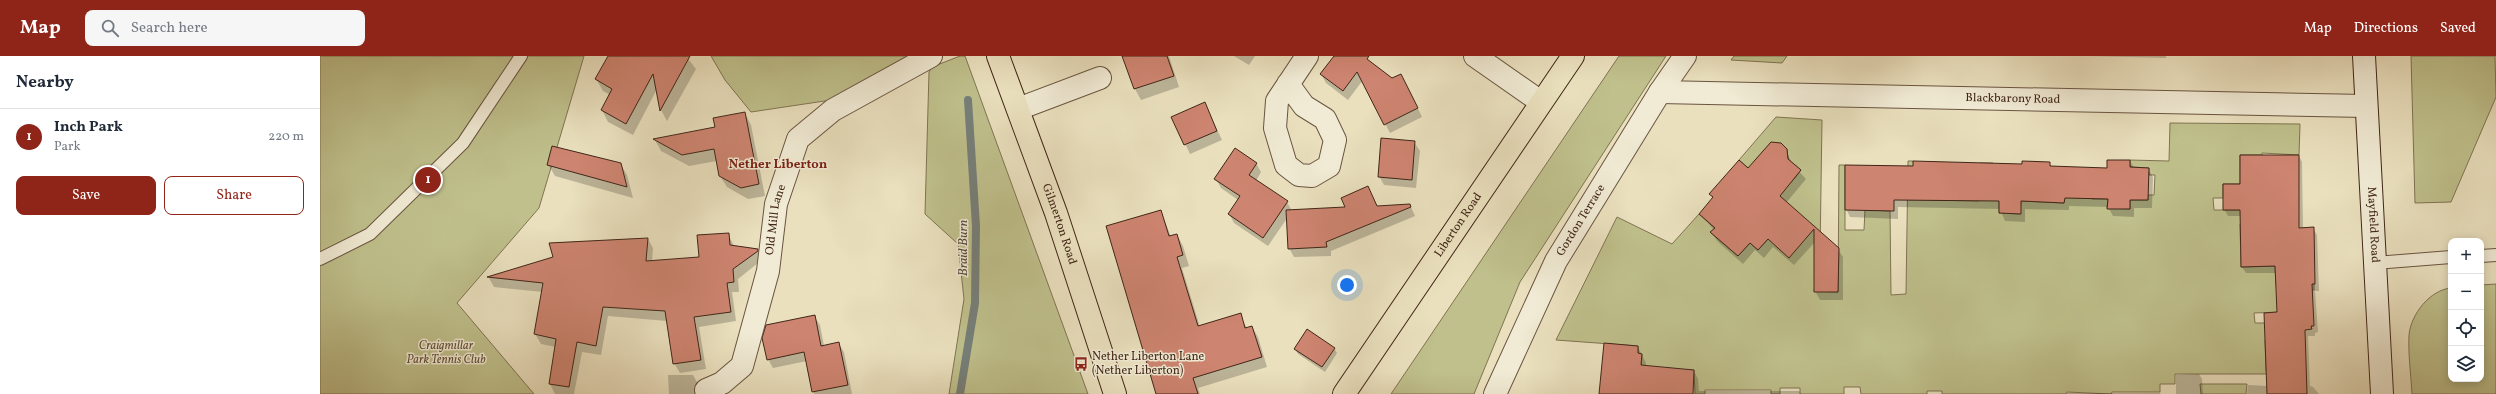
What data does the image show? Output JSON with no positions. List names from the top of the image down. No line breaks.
{"streets":{"main road":["Gilmerton Road","Liberton Road"],"street":["Blackbarony Road","Old Mill Lane","Gordon Terrace","Mayfield Road"]},"crossings":[["Blackbarony Road","Gordon Terrace"],["Blackbarony Road","Mayfield Road"]],"districts":["Nether Liberton"],"water":["Braid Burn"],"parks":["Craigmillar Park Tennis Club"],"places":{"bus stop":["Nether Liberton Lane (Nether Liberton)"]},"page":{"header":"Map","search":"Search here","nav":["Map","Directions","Saved"],"heading":"Nearby","list":[{"mark":"1","name":"Inch Park","note":"Park","value":"220 m"}],"buttons":["Save","Share"],"pins":"1","map_buttons":["+","−"]}}
